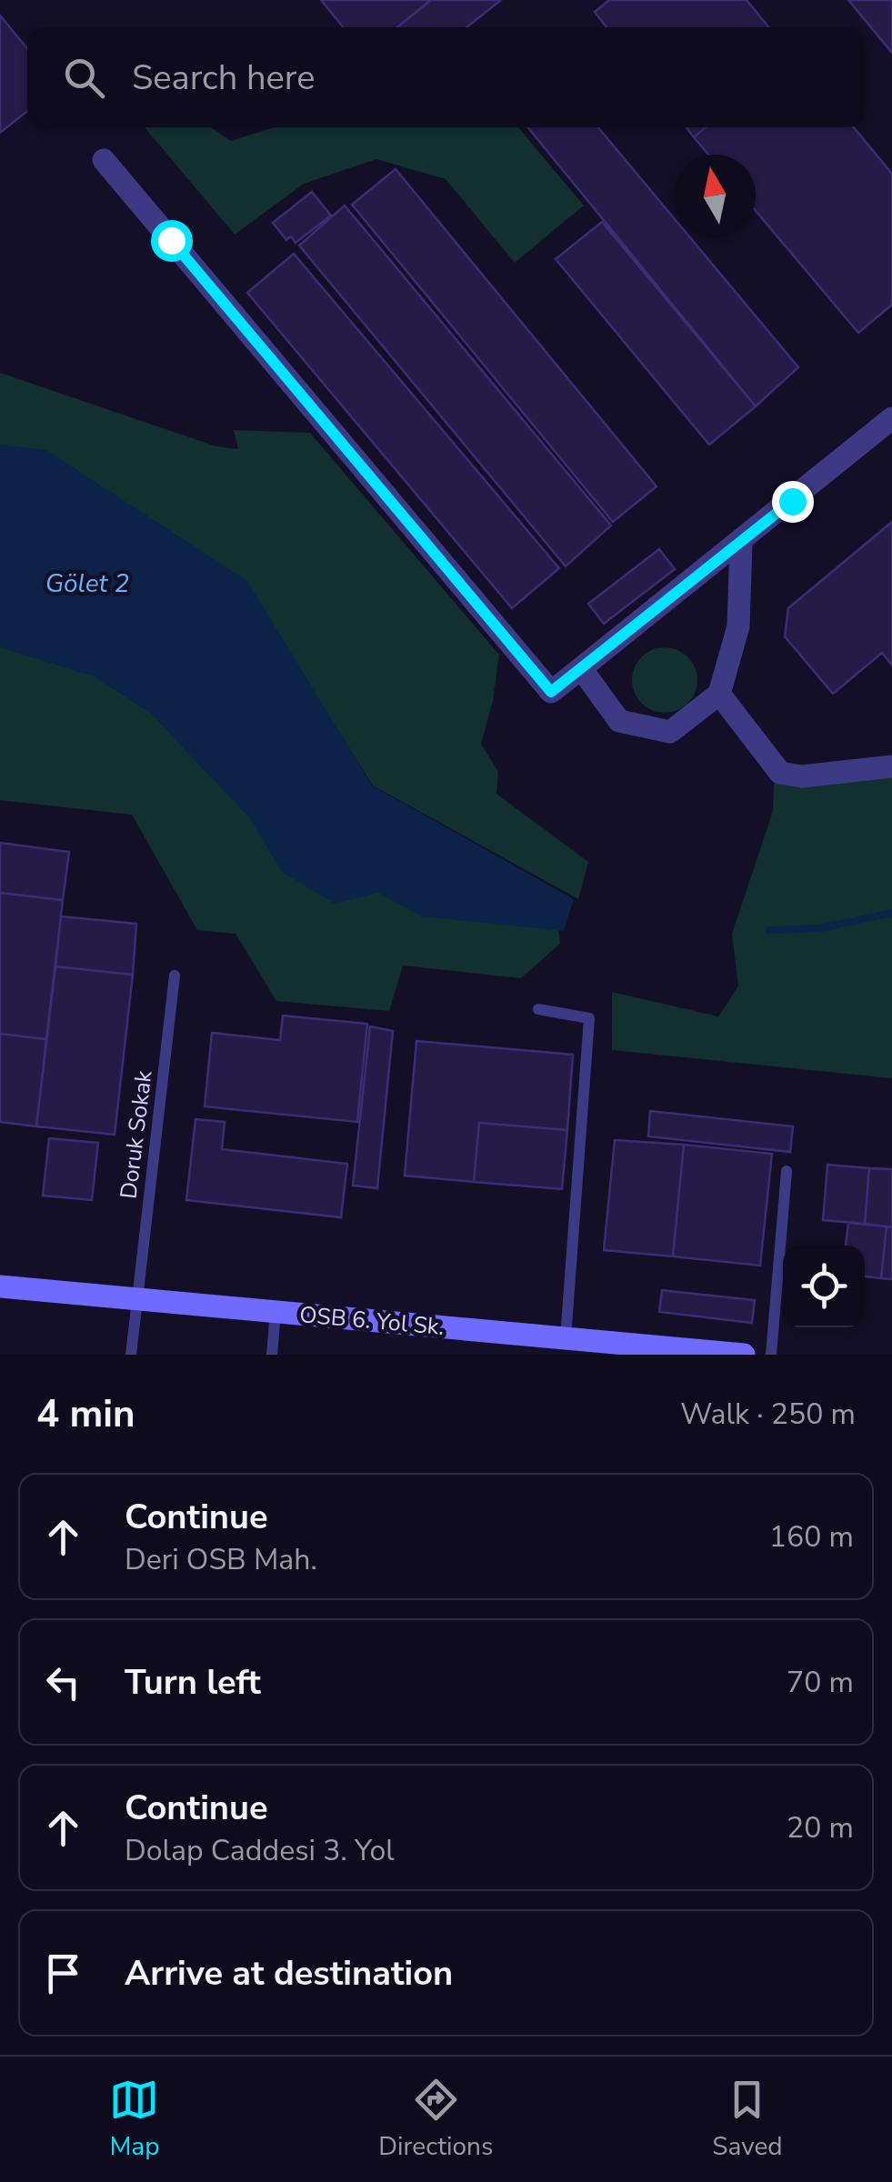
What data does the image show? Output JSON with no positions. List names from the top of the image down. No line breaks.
{"streets":{"main road":["OSB 6. Yol Sk."],"lane":["Doruk Sokak"]},"crossings":[["Doruk Sokak","OSB 6. Yol Sk."]],"water":["Gölet 2"],"north":"top","page":{"search":"Search here","heading":["4 min","Walk · 250 m"],"list":[["Continue","Deri OSB Mah.","160 m"],["Turn left","70 m"],["Continue","Dolap Caddesi 3. Yol","20 m"],"Arrive at destination"],"nav":["Map","Directions","Saved"]}}
